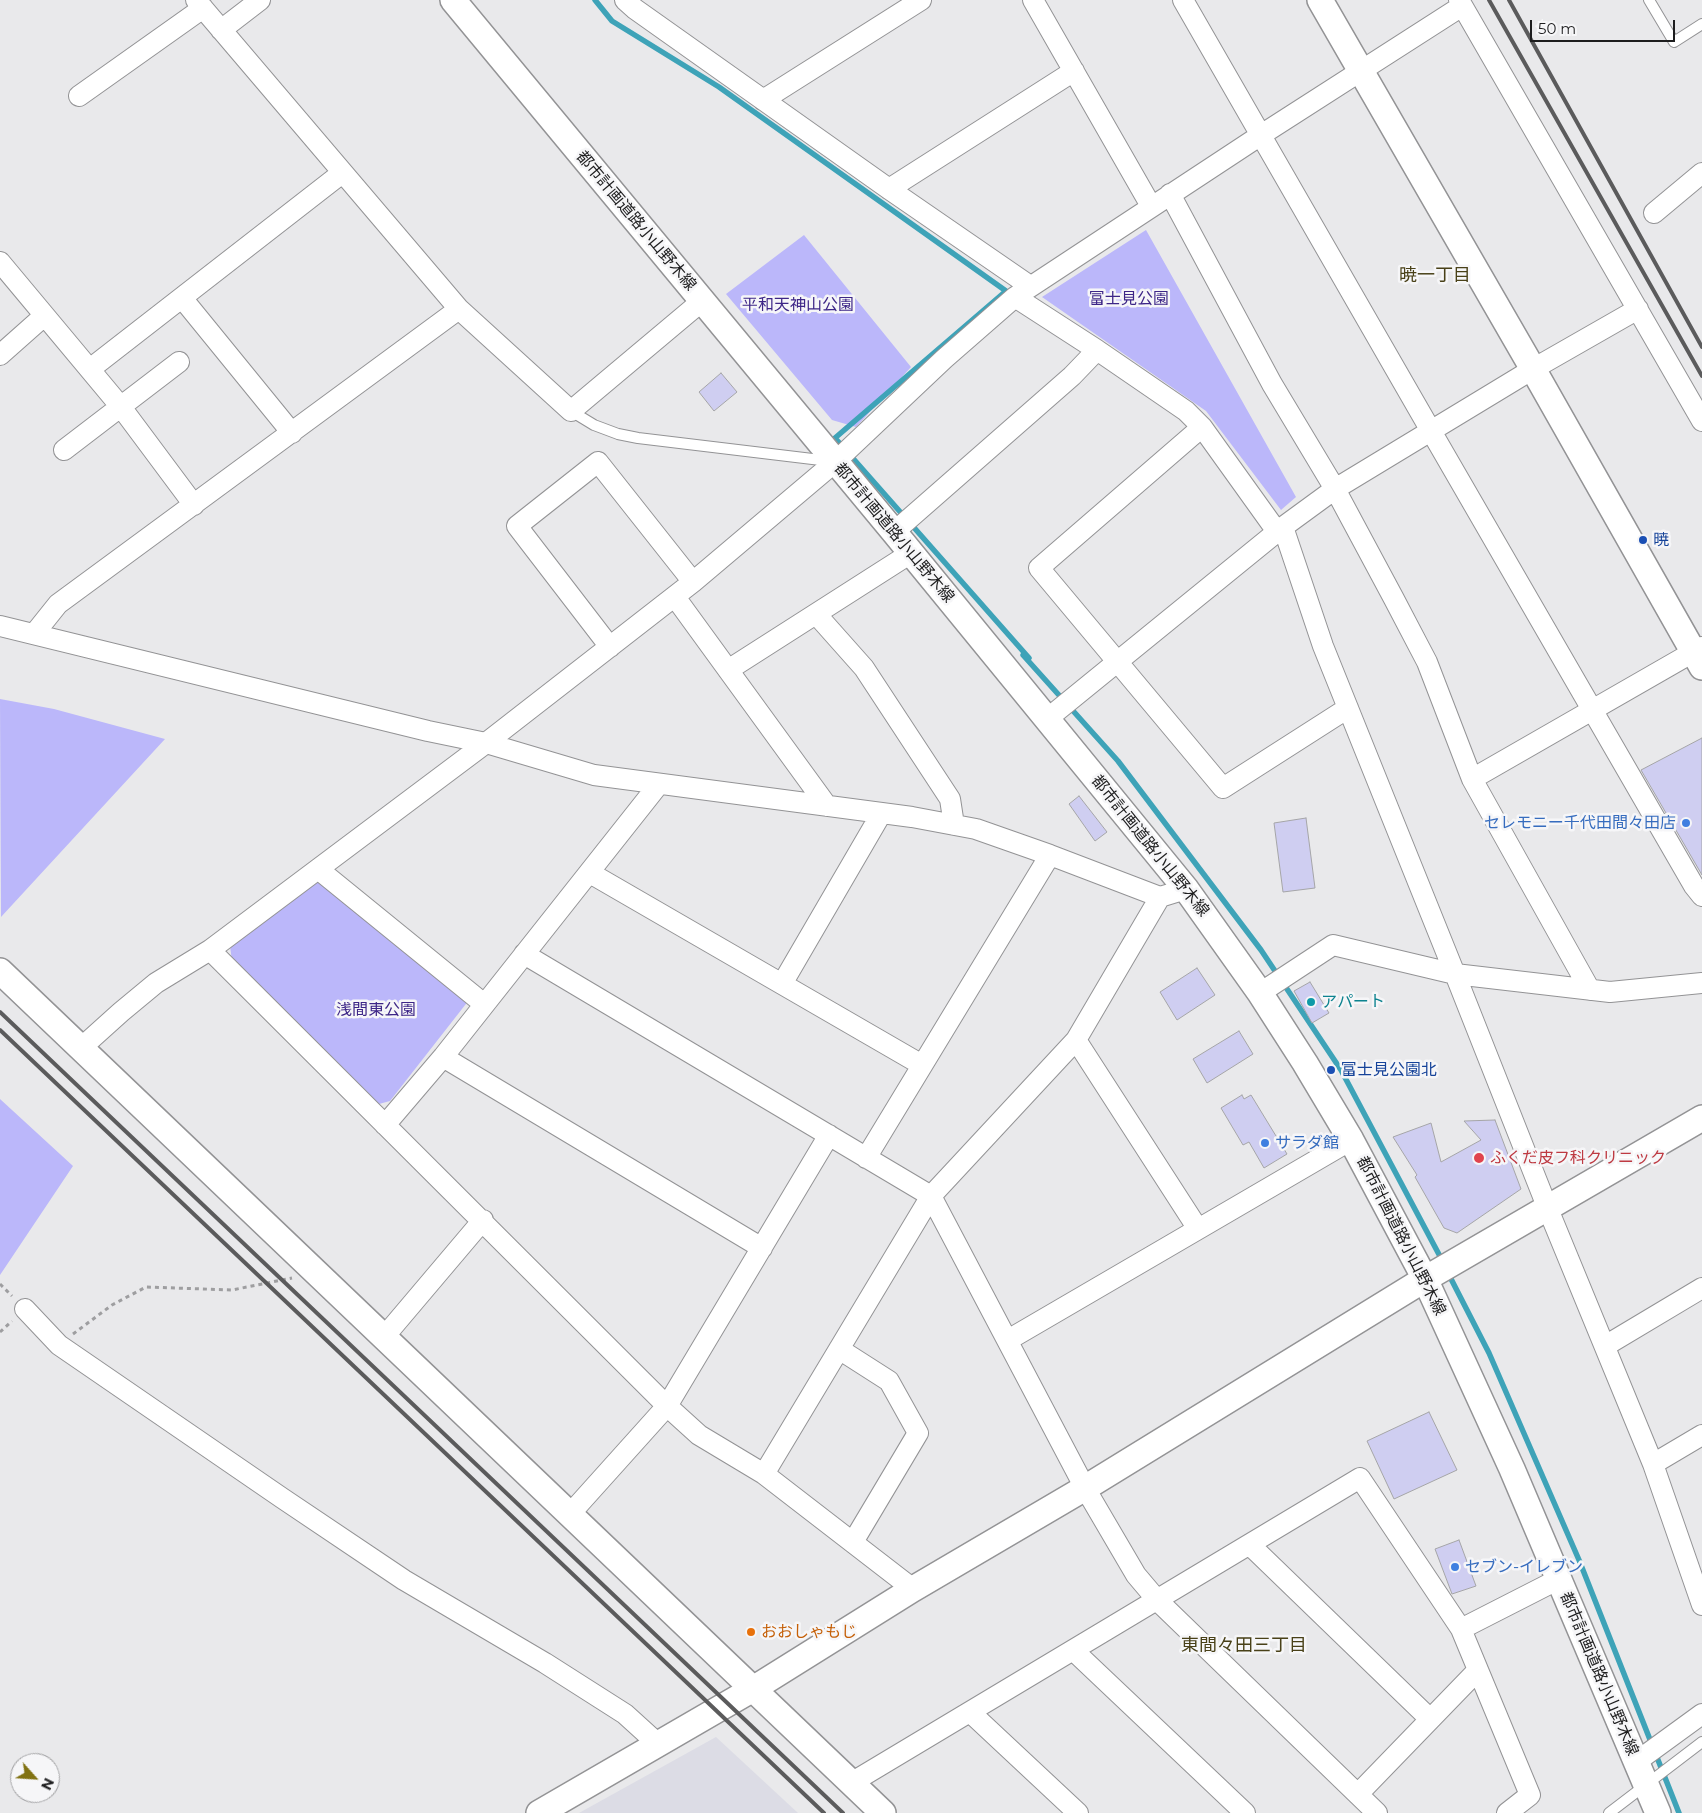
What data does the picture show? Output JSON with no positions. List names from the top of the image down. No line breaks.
{"streets":{"street":["都市計画道路小山野木線"]},"districts":["暁一丁目","東間々田三丁目"],"parks":["富士見公園","平和天神山公園","浅間東公園"],"places":["暁","セレモニー千代田間々田店","アパート","富士見公園北","サラダ館","ふくだ皮フ科クリニック","セブン-イレブン","おおしゃもじ"],"scale_bar":"50 m","north":"bottom right"}
